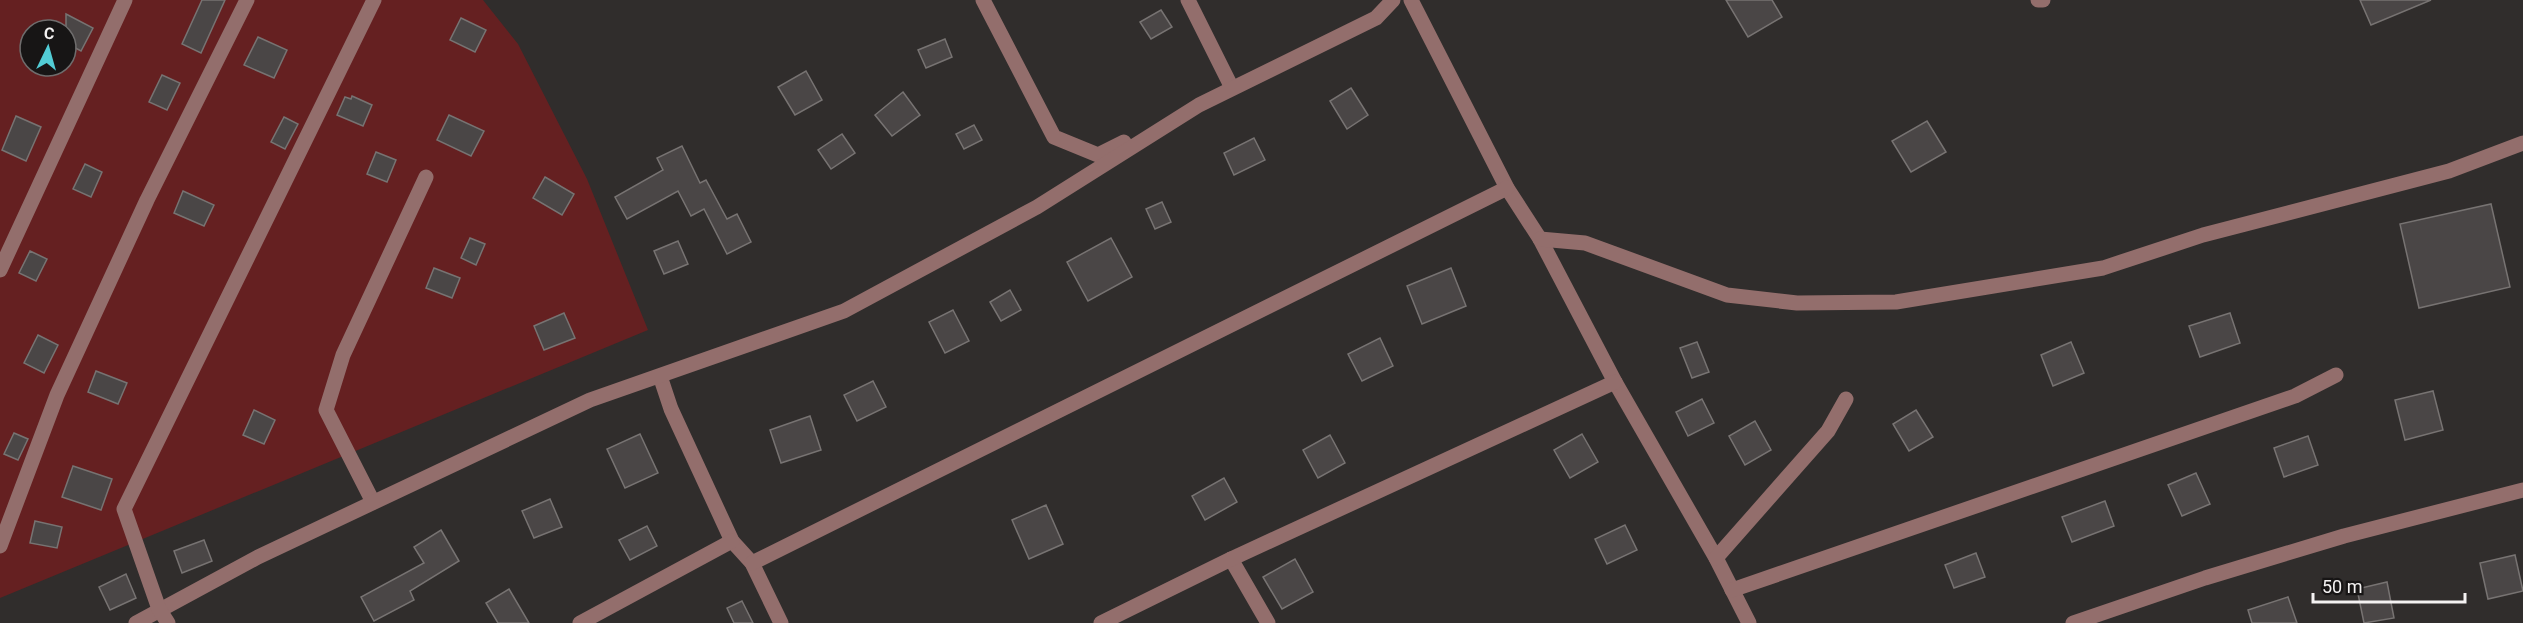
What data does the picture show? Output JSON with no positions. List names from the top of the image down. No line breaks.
{"scale_bar":"50 m","north":"top"}
